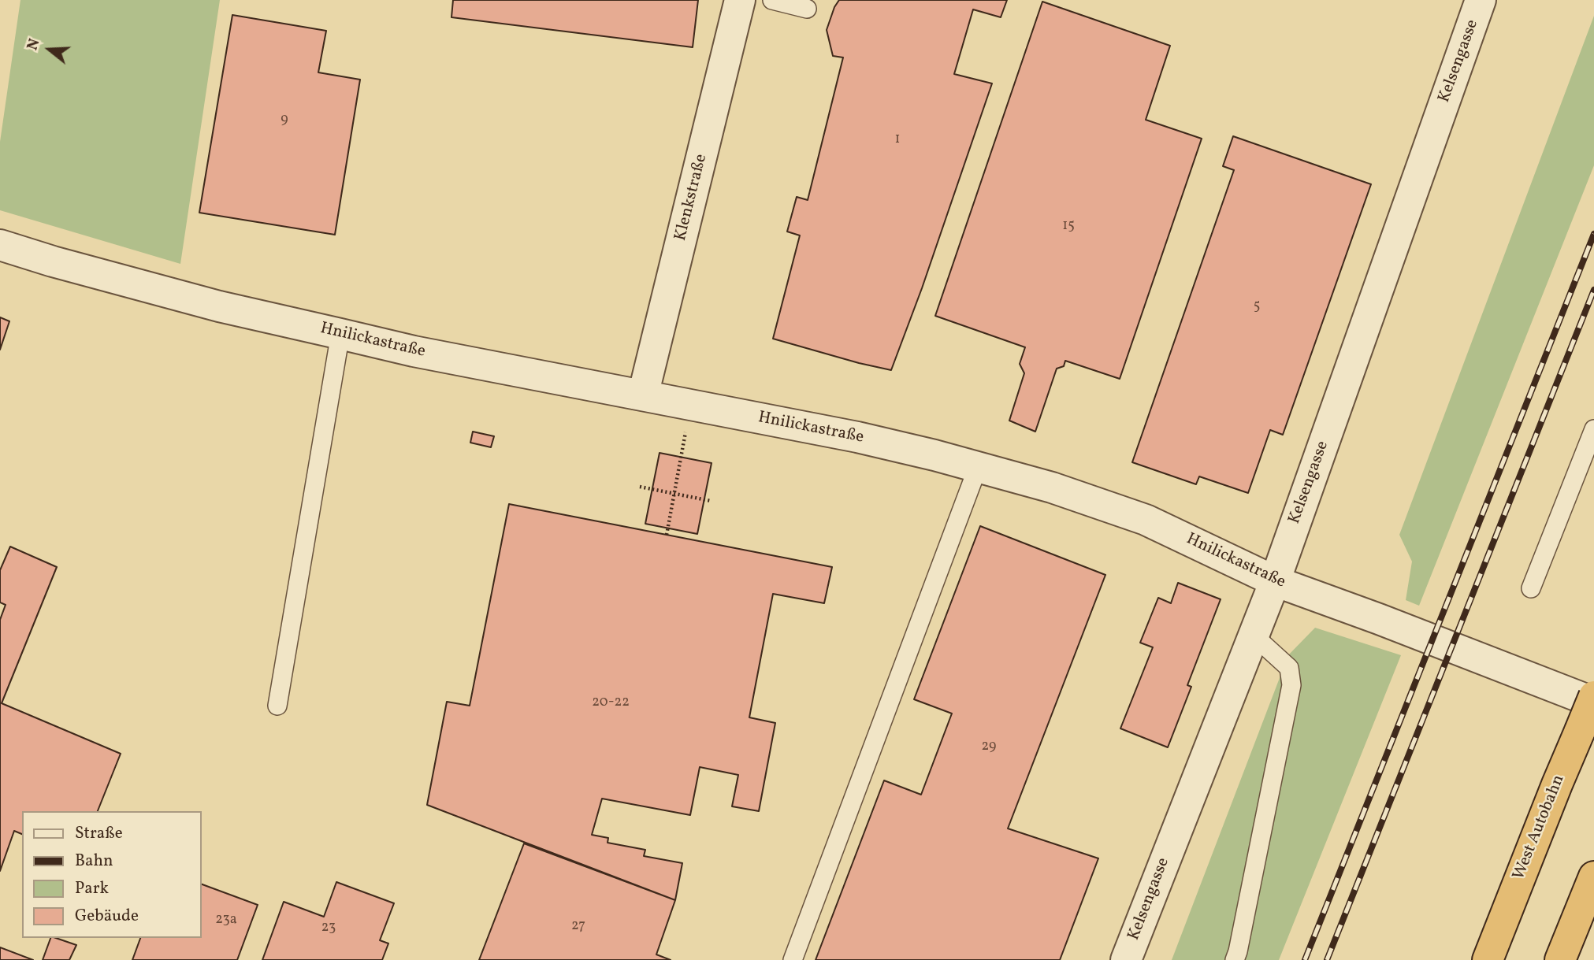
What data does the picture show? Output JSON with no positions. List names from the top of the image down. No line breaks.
{"streets":{"highway":["West Autobahn"],"street":["Kelsengasse","Klenkstraße","Hnilickastraße"]},"crossings":[["Kelsengasse","Hnilickastraße"],["Klenkstraße","Hnilickastraße"]],"house_numbers":["9","1","15","5","20-22","29","23a","27","23"],"legend":["Straße","Bahn","Park","Gebäude"],"north":"left"}
